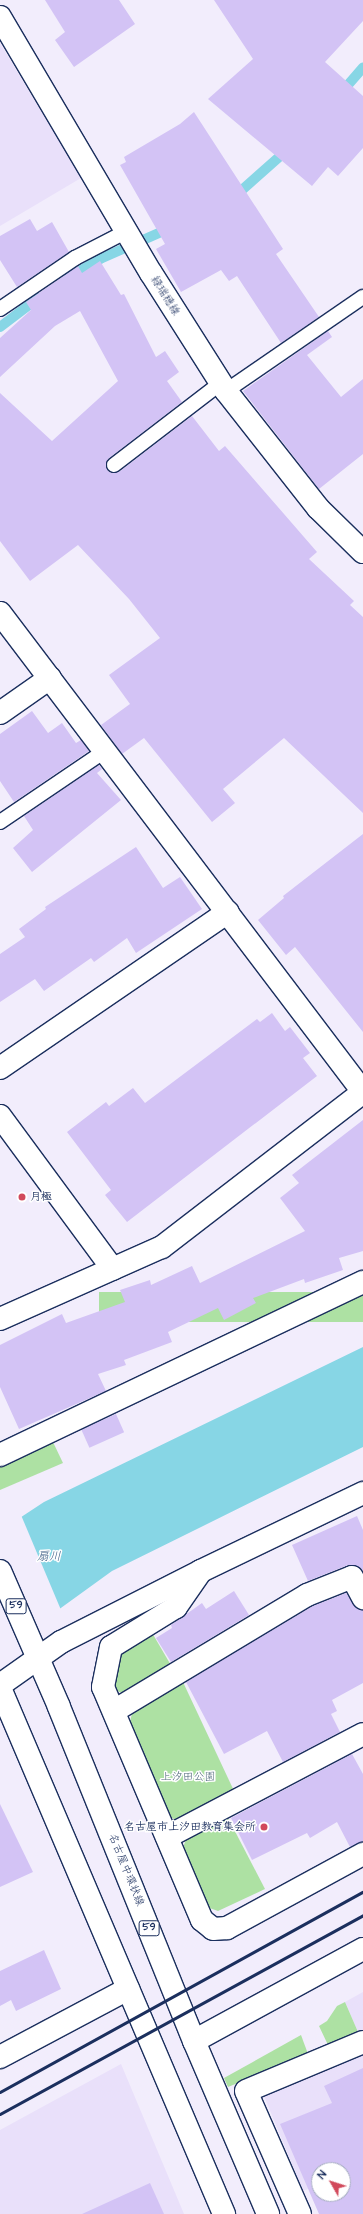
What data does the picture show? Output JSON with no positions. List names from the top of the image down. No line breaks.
{"streets":{"street":["緑瑞穂線","59","名古屋中環状線"]},"water":["扇川"],"parks":["上汐田公園"],"places":["月極","名古屋市上汐田教育集会所"],"north":"top left"}
